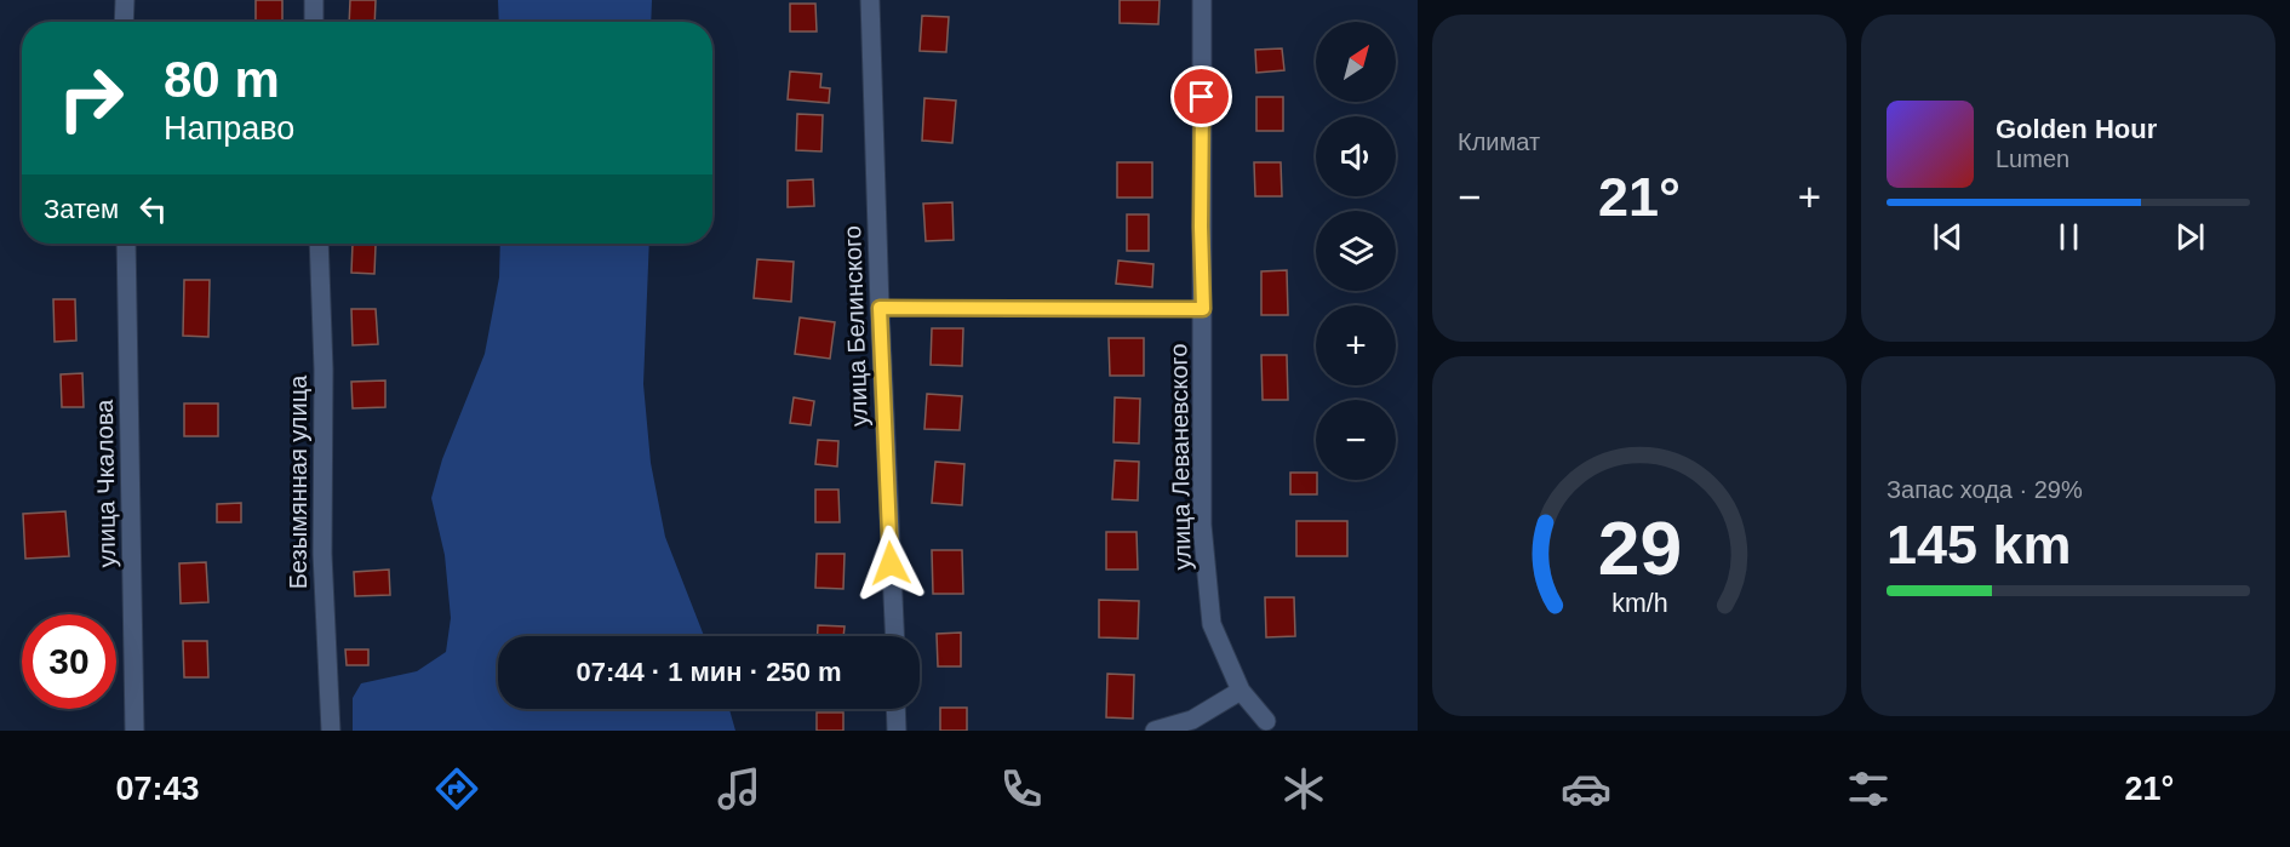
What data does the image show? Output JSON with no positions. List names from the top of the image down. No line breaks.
{"streets":{"street":["улица Белинского","улица Леваневского","Безымянная улица","улица Чкалова"]},"north":"top right","page":{"tile":["Климат",["Запас хода · 29%","145 km"]],"map_buttons":["+","−"],"turn":["80 m","Направо"],"song":["Golden Hour","Lumen"],"heat":["−","21°","+"],"then":"Затем","limit":"30","trip":"07:44 · 1 мин · 250 m","tabs":["07:43","21°"],"gauge":["29","km/h"]}}
